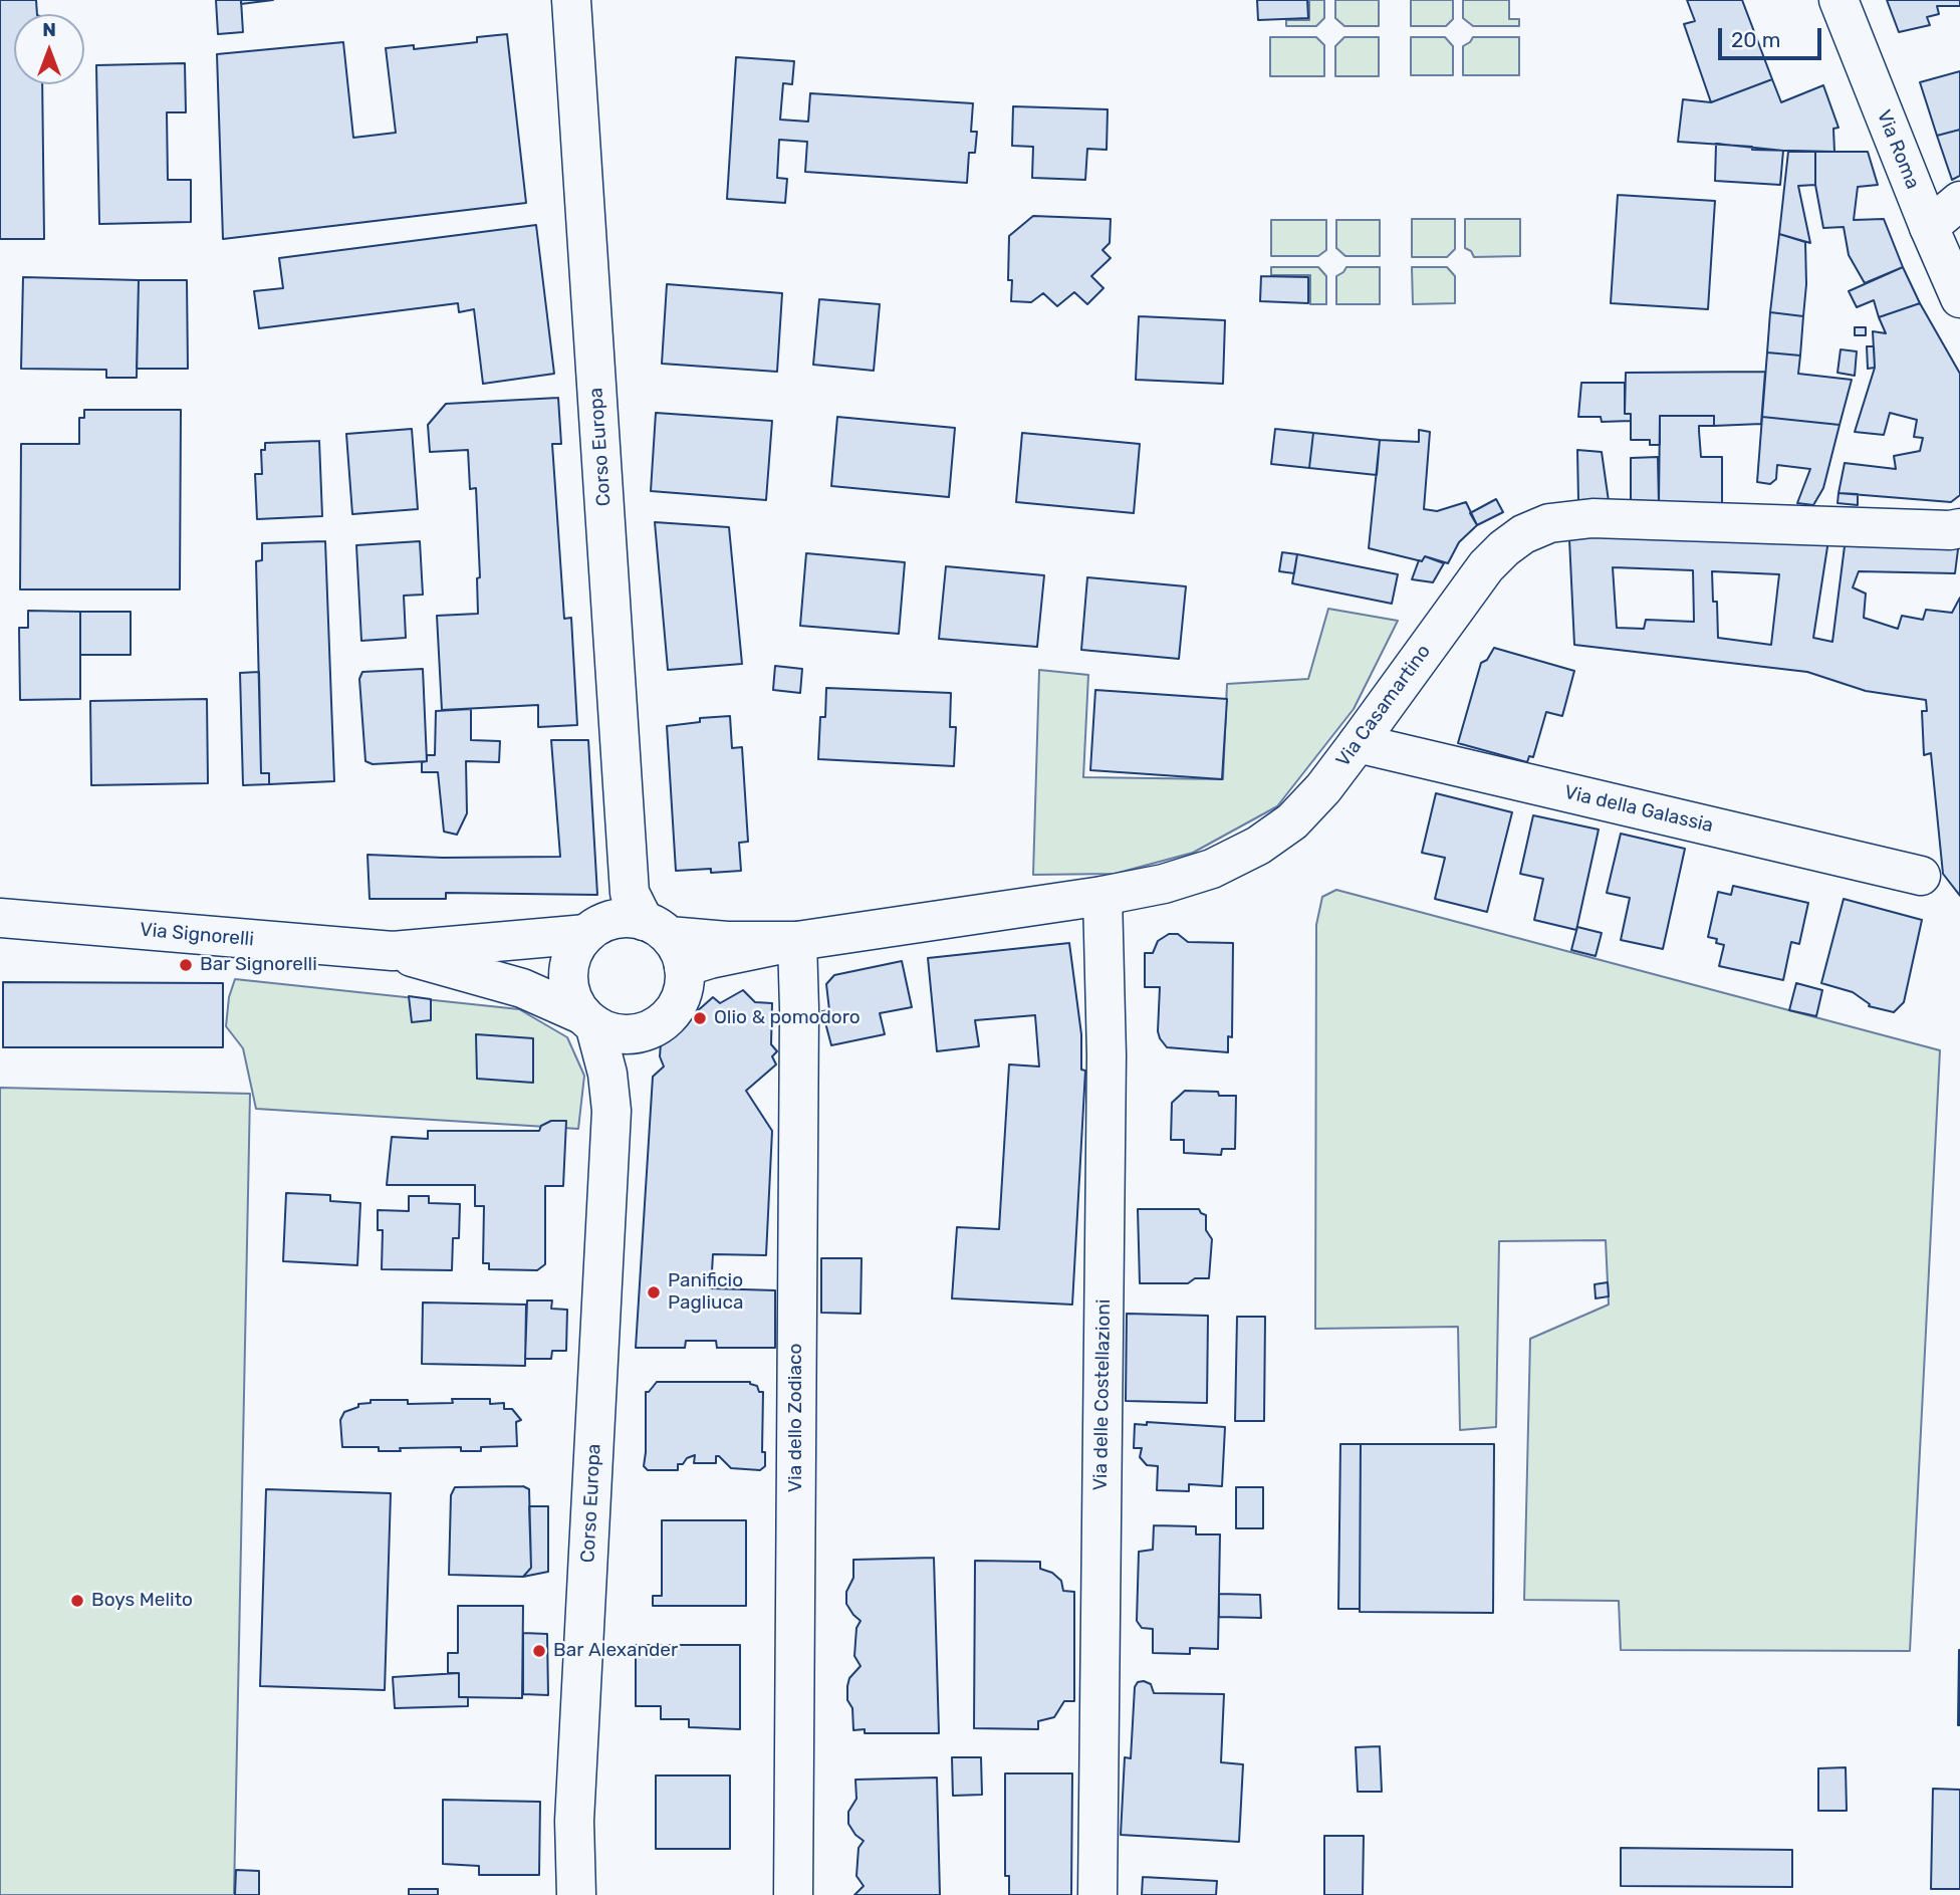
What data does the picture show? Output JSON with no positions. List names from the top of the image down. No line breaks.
{"streets":{"street":["Via Roma","Corso Europa","Via Casamartino","Via della Galassia","Via Signorelli","Via delle Costellazioni","Via dello Zodiaco"]},"crossings":[["Corso Europa","Via Casamartino"],["Corso Europa","Via Signorelli"],["Via Casamartino","Via della Galassia"],["Via Casamartino","Via Signorelli"],["Via Casamartino","Via delle Costellazioni"],["Via Casamartino","Via dello Zodiaco"]],"places":["Bar Signorelli","Olio & pomodoro","Panificio Pagliuca","Boys Melito","Bar Alexander"],"scale_bar":"20 m","north":"top"}
